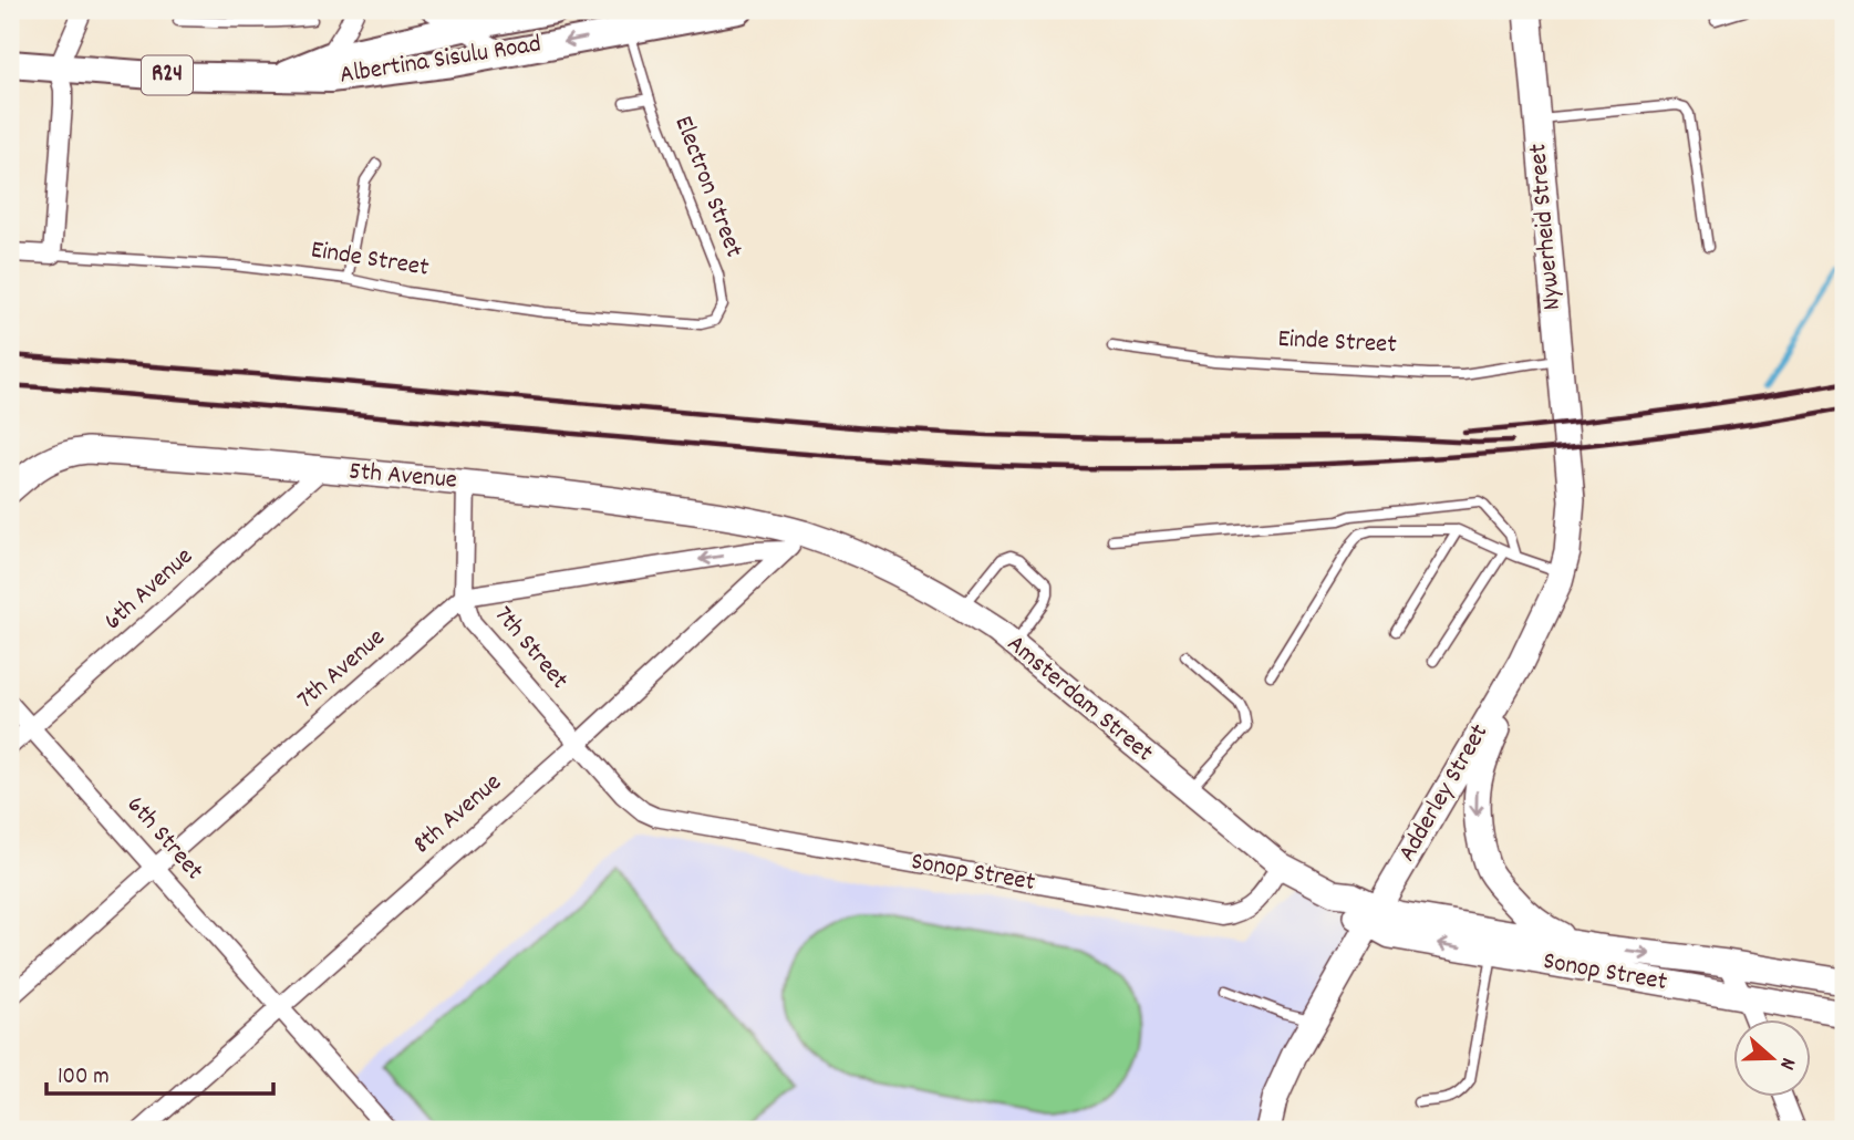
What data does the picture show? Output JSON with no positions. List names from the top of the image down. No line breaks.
{"streets":{"main road":["Albertina Sisulu Road","R24"],"street":["Nywerheid Street","Einde Street","5th Avenue","6th Avenue","7th Street","7th Avenue","Amsterdam Street","Adderley Street","8th Avenue","6th Street","Sonop Street"],"lane":["Electron Street"]},"crossings":[["Electron Street","Einde Street"],["Nywerheid Street","Einde Street"],["Nywerheid Street","Adderley Street"],["5th Avenue","6th Avenue"],["5th Avenue","7th Street"],["5th Avenue","Amsterdam Street"],["5th Avenue","8th Avenue"],["6th Avenue","6th Street"],["7th Street","7th Avenue"],["7th Street","8th Avenue"],["7th Street","Sonop Street"],["7th Avenue","6th Street"],["Amsterdam Street","Adderley Street"],["Amsterdam Street","8th Avenue"],["Amsterdam Street","Sonop Street"],["Adderley Street","Sonop Street"],["8th Avenue","6th Street"]],"scale_bar":"100 m","north":"right"}
